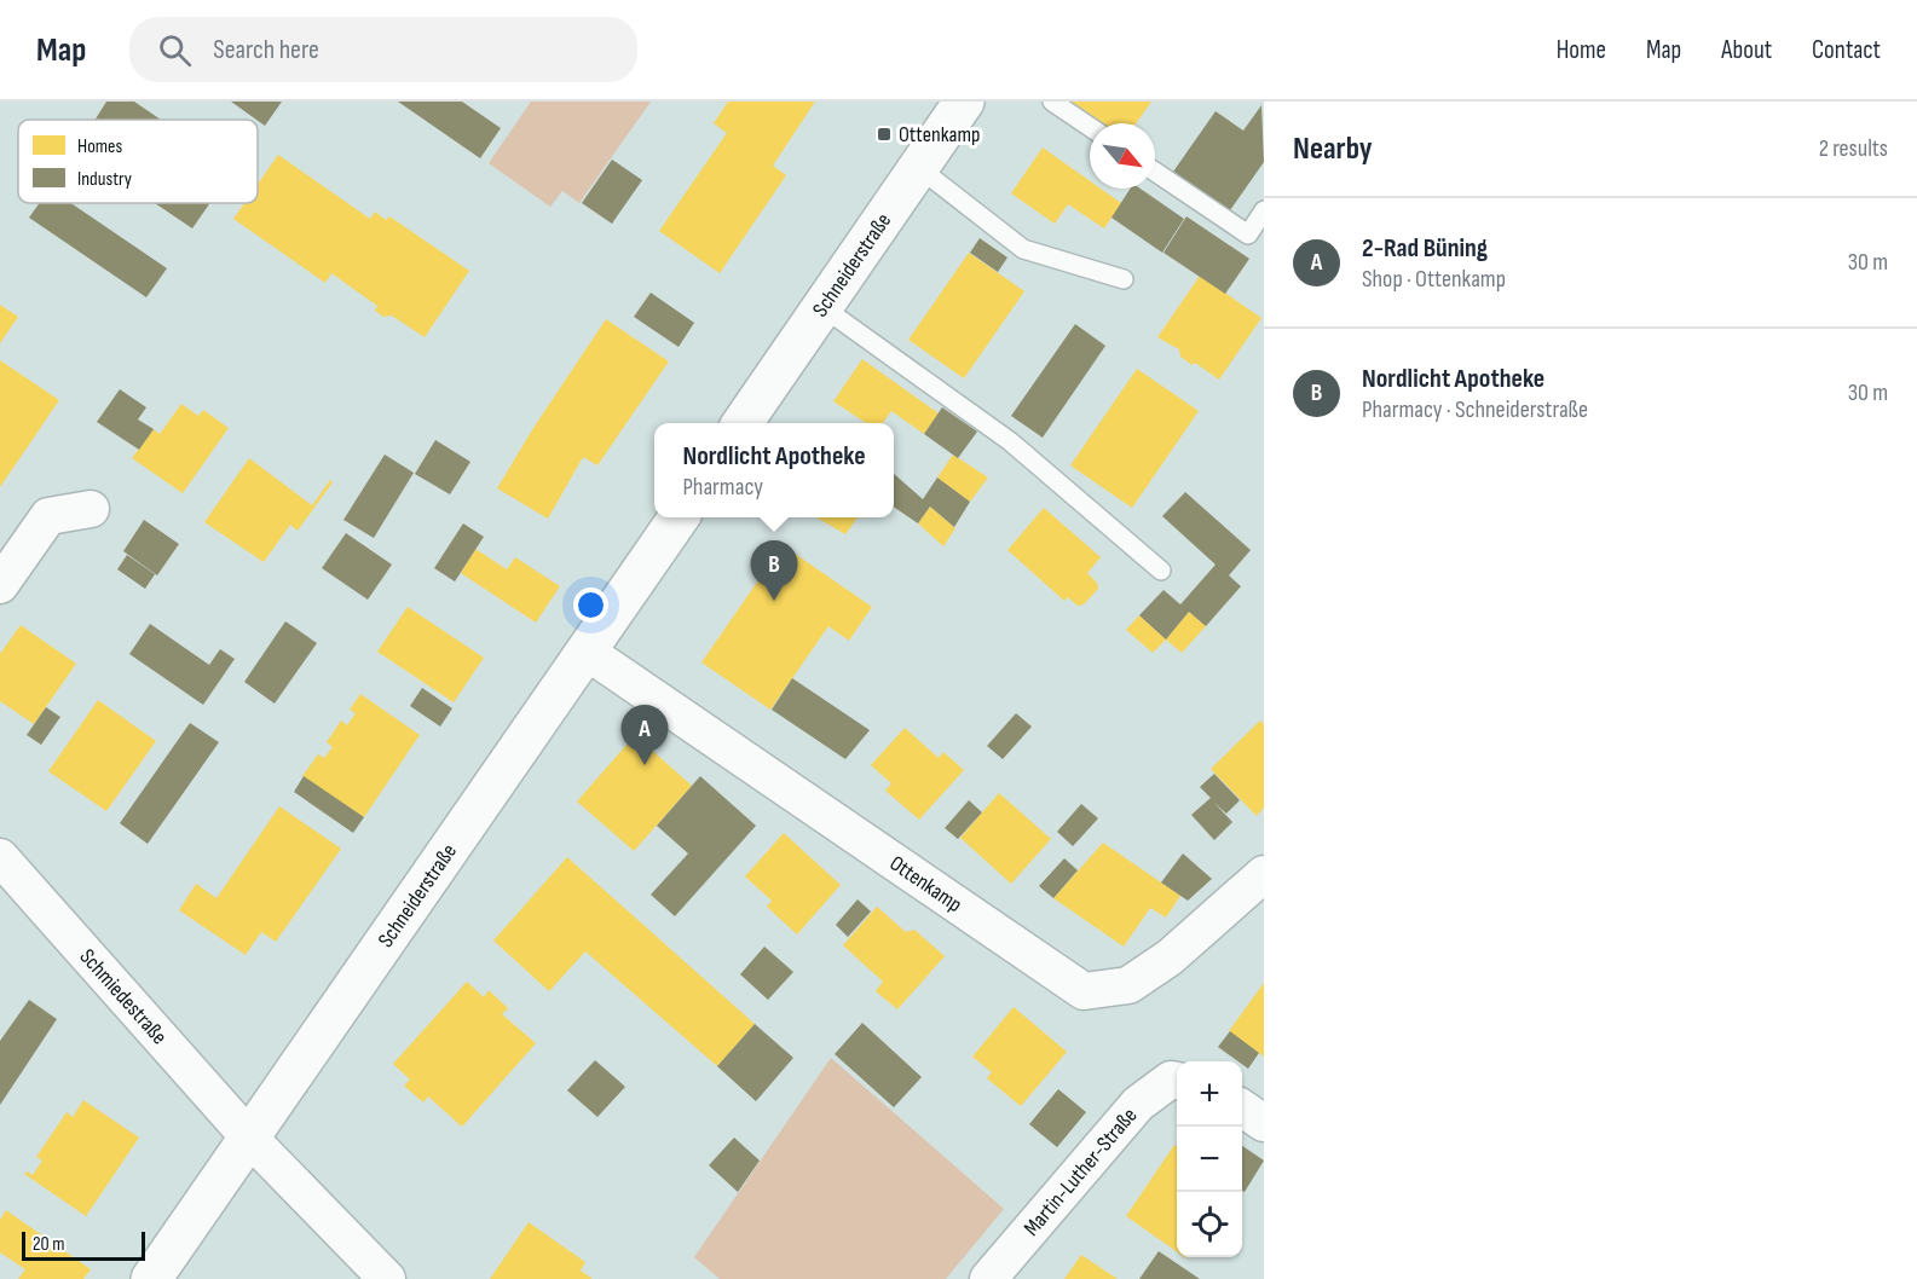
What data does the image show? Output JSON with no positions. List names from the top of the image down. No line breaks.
{"streets":{"street":["Schneiderstraße","Ottenkamp","Schmiedestraße","Martin-Luther-Straße"]},"crossings":[["Schneiderstraße","Ottenkamp"],["Schneiderstraße","Schmiedestraße"]],"places":{"transit":["Ottenkamp"]},"legend":["Homes","Industry"],"scale_bar":"20 m","north":"bottom right","page":{"header":"Map","search":"Search here","nav":["Home","Map","About","Contact"],"heading":["Nearby","2 results"],"list":[{"mark":"A","name":"2-Rad Büning","note":"Shop · Ottenkamp","value":"30 m"},{"mark":"B","name":"Nordlicht Apotheke","note":"Pharmacy · Schneiderstraße","value":"30 m"}],"popup":["Nordlicht Apotheke","Pharmacy"],"pins":["B","A"],"map_buttons":["+","−"],"scale":"20 m"}}
